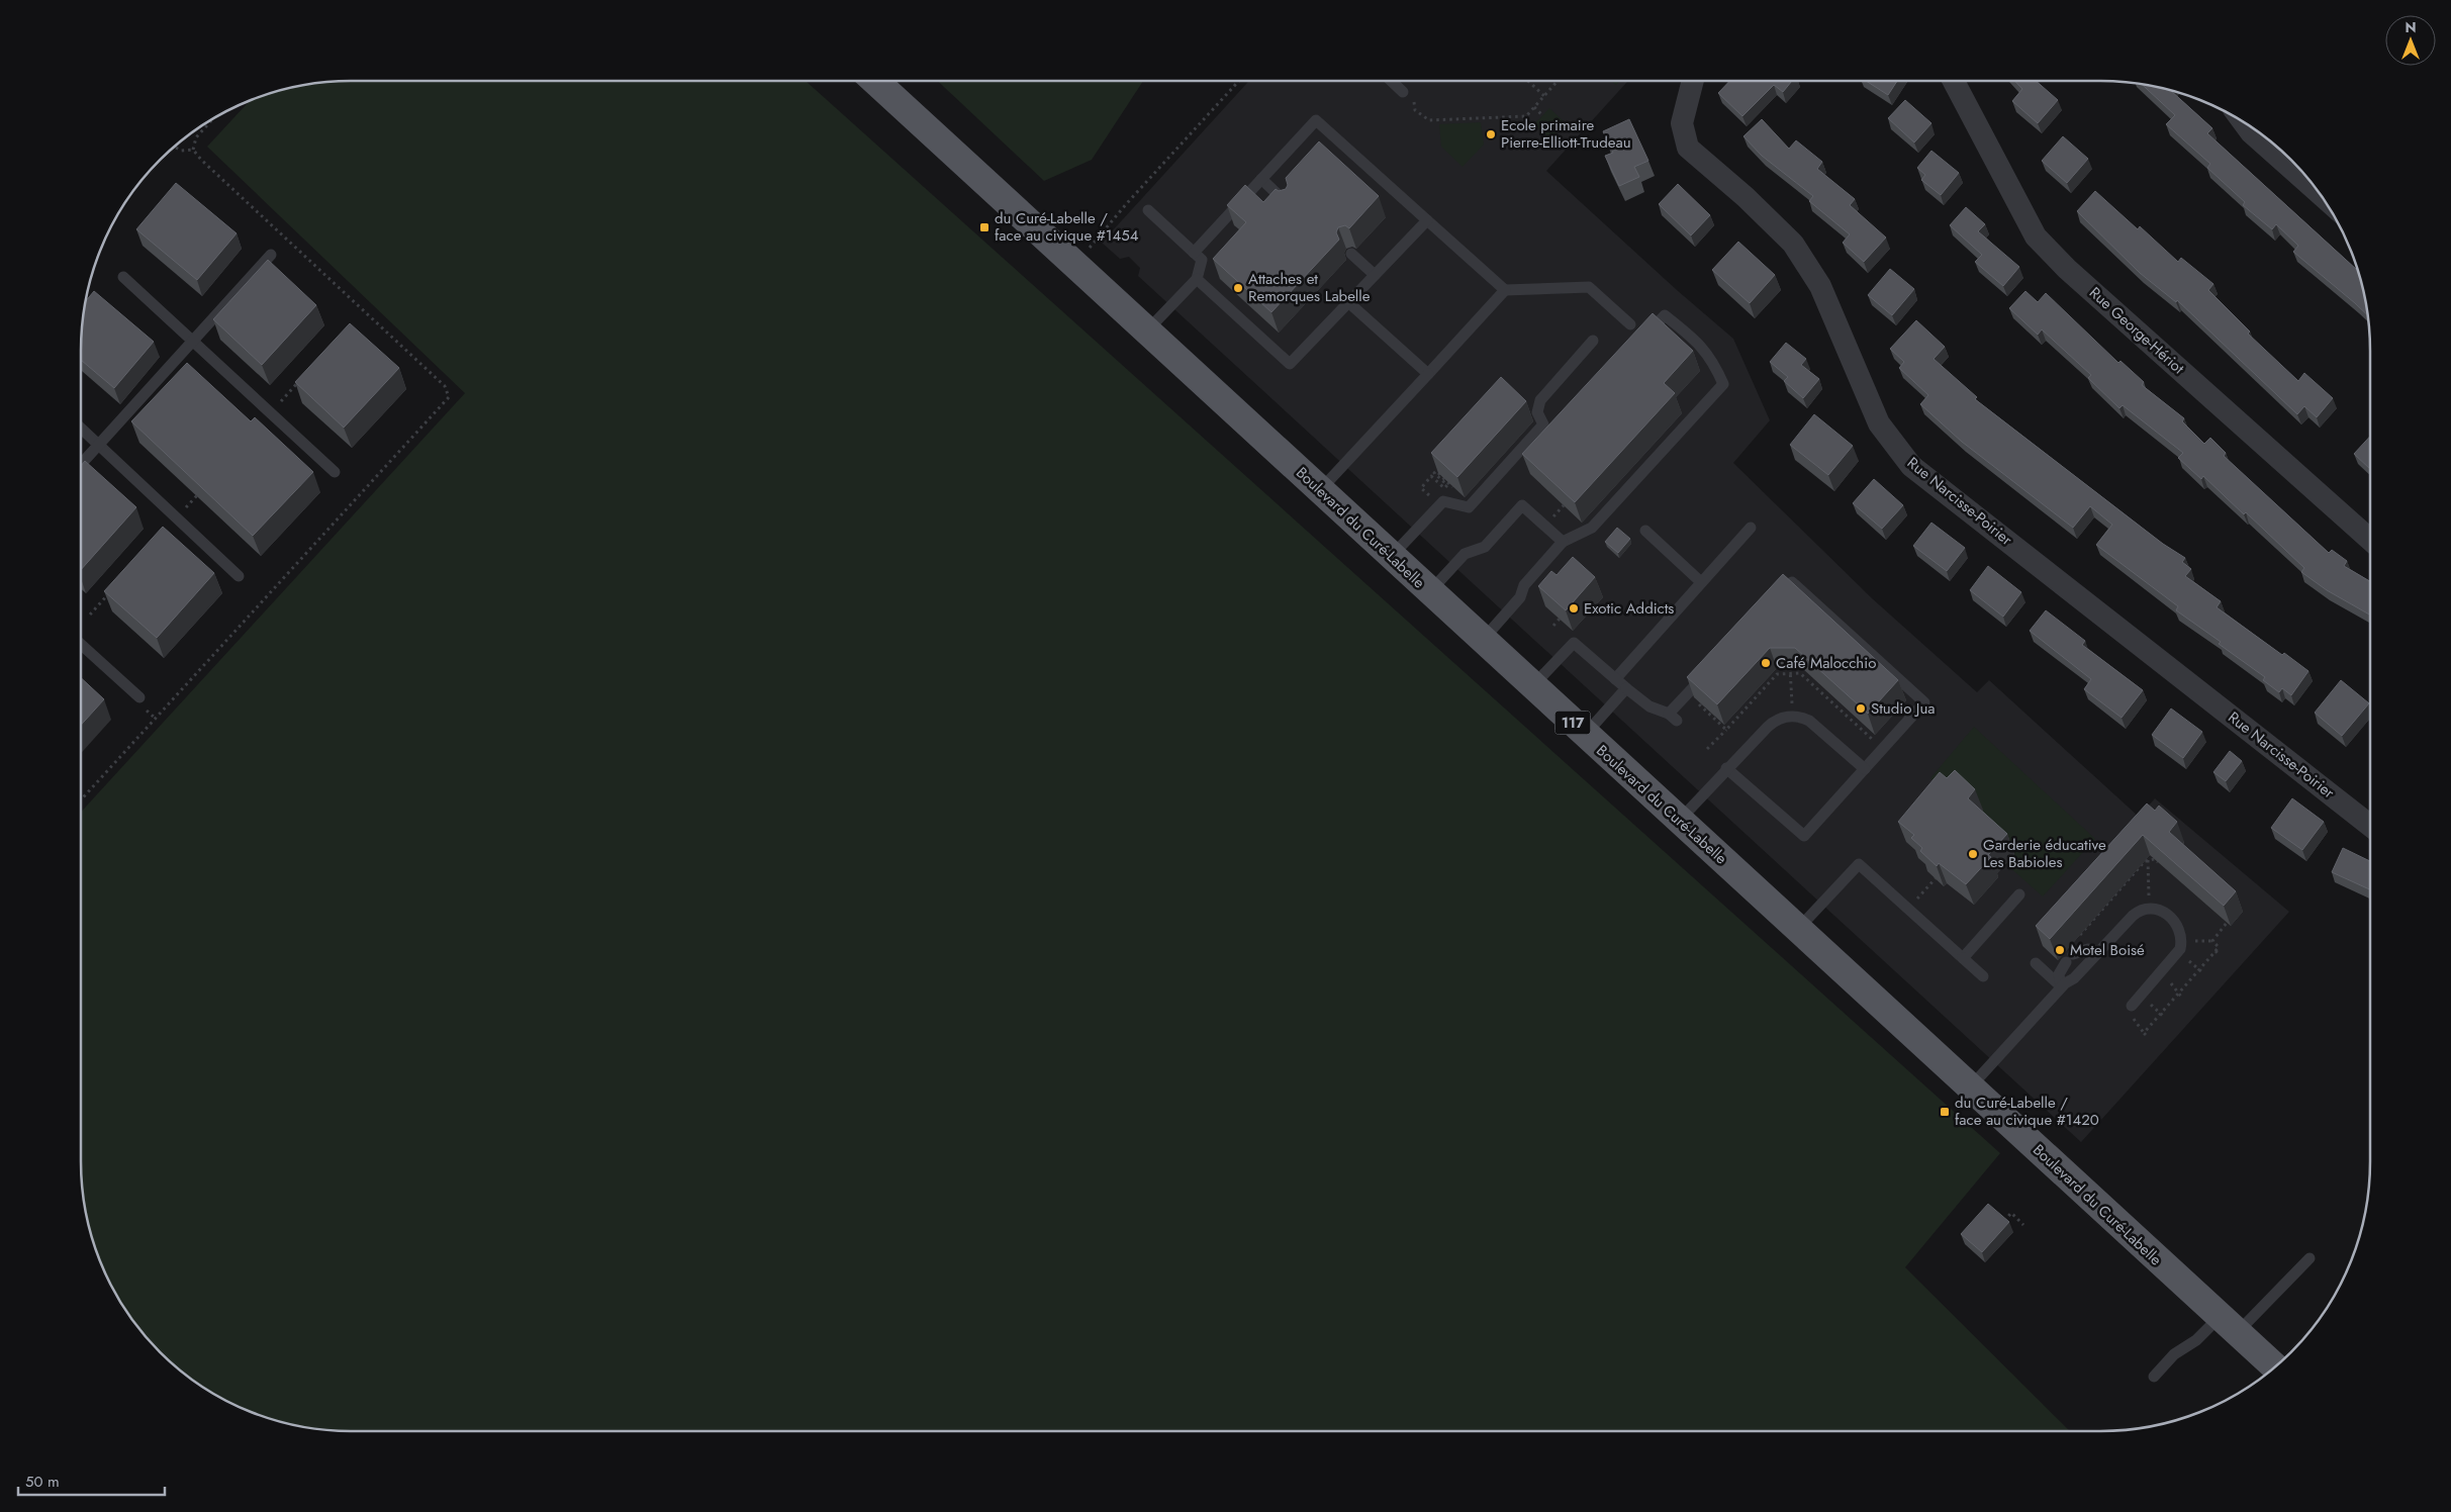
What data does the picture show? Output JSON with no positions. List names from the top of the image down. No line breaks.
{"streets":{"main road":["Boulevard du Curé-Labelle","117"],"street":["Rue George-Hériot","Rue Narcisse-Poirier"]},"places":{"other":["Ecole primaire Pierre-Elliott-Trudeau","Attaches et Remorques Labelle","Exotic Addicts","Café Malocchio","Studio Jua","Garderie éducative Les Babioles","Motel Boisé"],"transit":["du Curé-Labelle / face au civique #1454","du Curé-Labelle / face au civique #1420"]},"scale_bar":"50 m","north":"top"}
